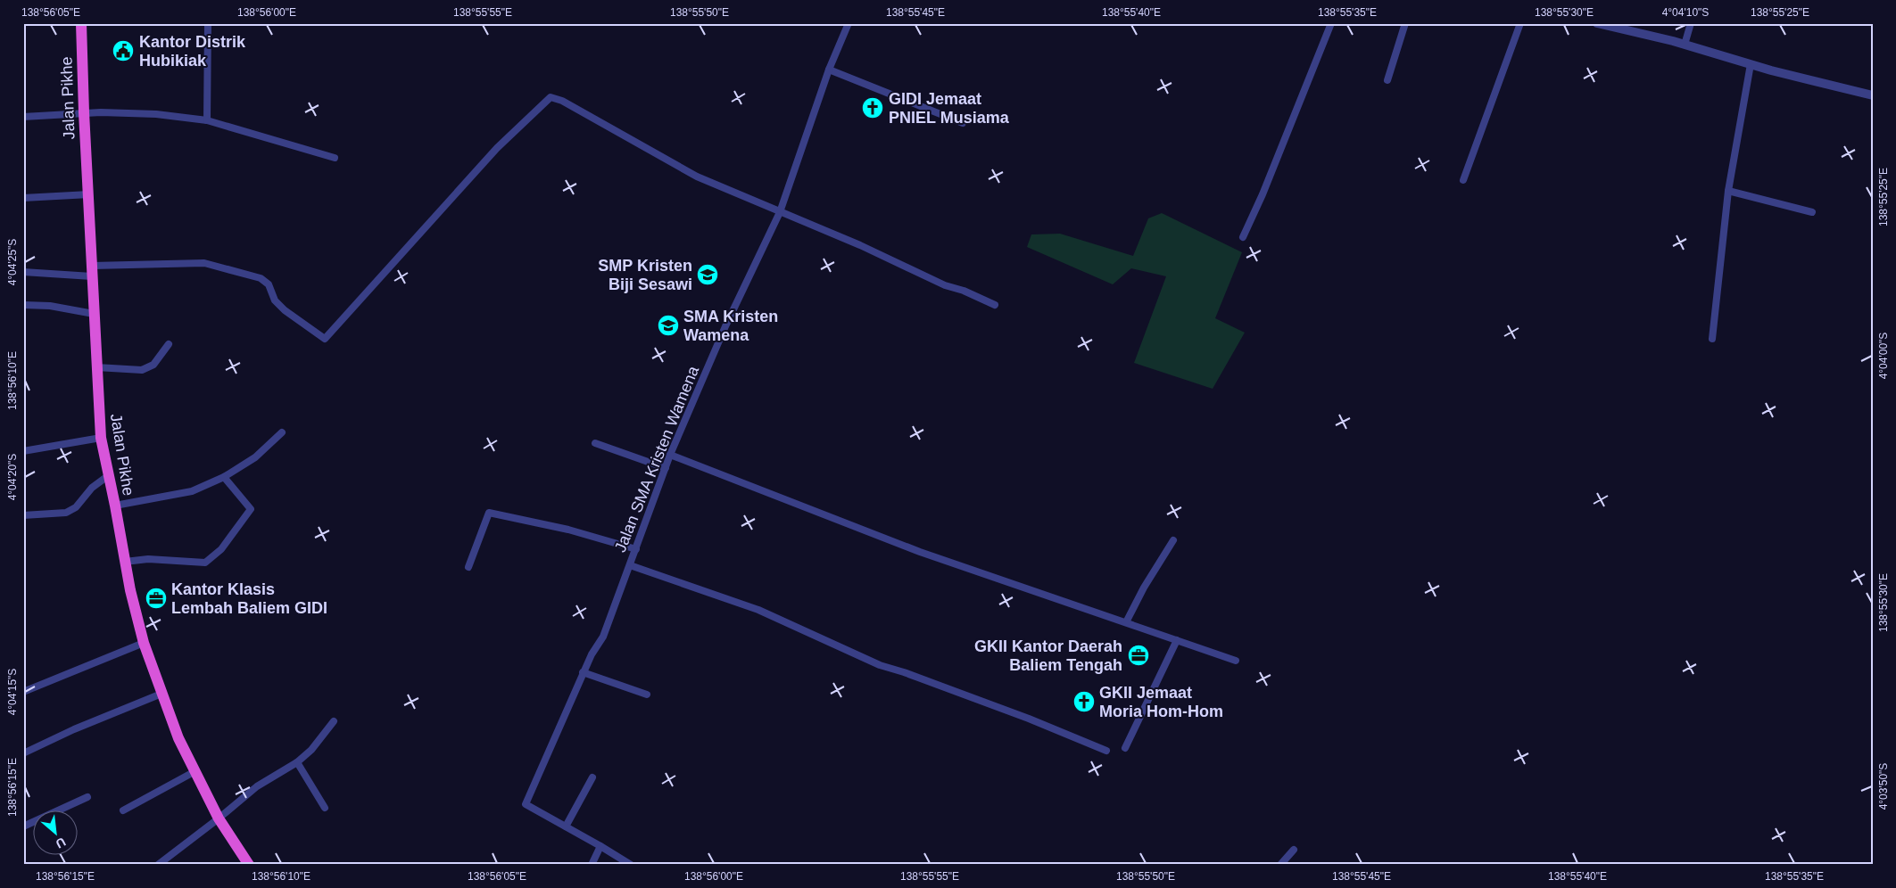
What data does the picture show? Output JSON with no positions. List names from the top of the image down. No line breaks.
{"streets":{"highway":["Jalan Pikhe"],"street":["Jalan SMA Kristen Wamena"]},"places":{"public building":["Kantor Distrik Hubikiak"],"church":["GIDI Jemaat PNIEL Musiama","GKII Jemaat Moria Hom-Hom"],"school or university":["SMP Kristen Biji Sesawi","SMA Kristen Wamena"],"office":["Kantor Klasis Lembah Baliem GIDI","GKII Kantor Daerah Baliem Tengah"]},"north":"bottom right","coordinates":["138°56'05\"E","138°56'00\"E","138°55'55\"E","138°55'50\"E","138°55'45\"E","138°55'40\"E","138°55'35\"E","138°55'30\"E","4°04'10\"S","138°55'25\"E","4°04'25\"S","4°04'00\"S","138°56'10\"E","4°04'20\"S","4°04'15\"S","4°03'50\"S","138°56'15\"E"]}
